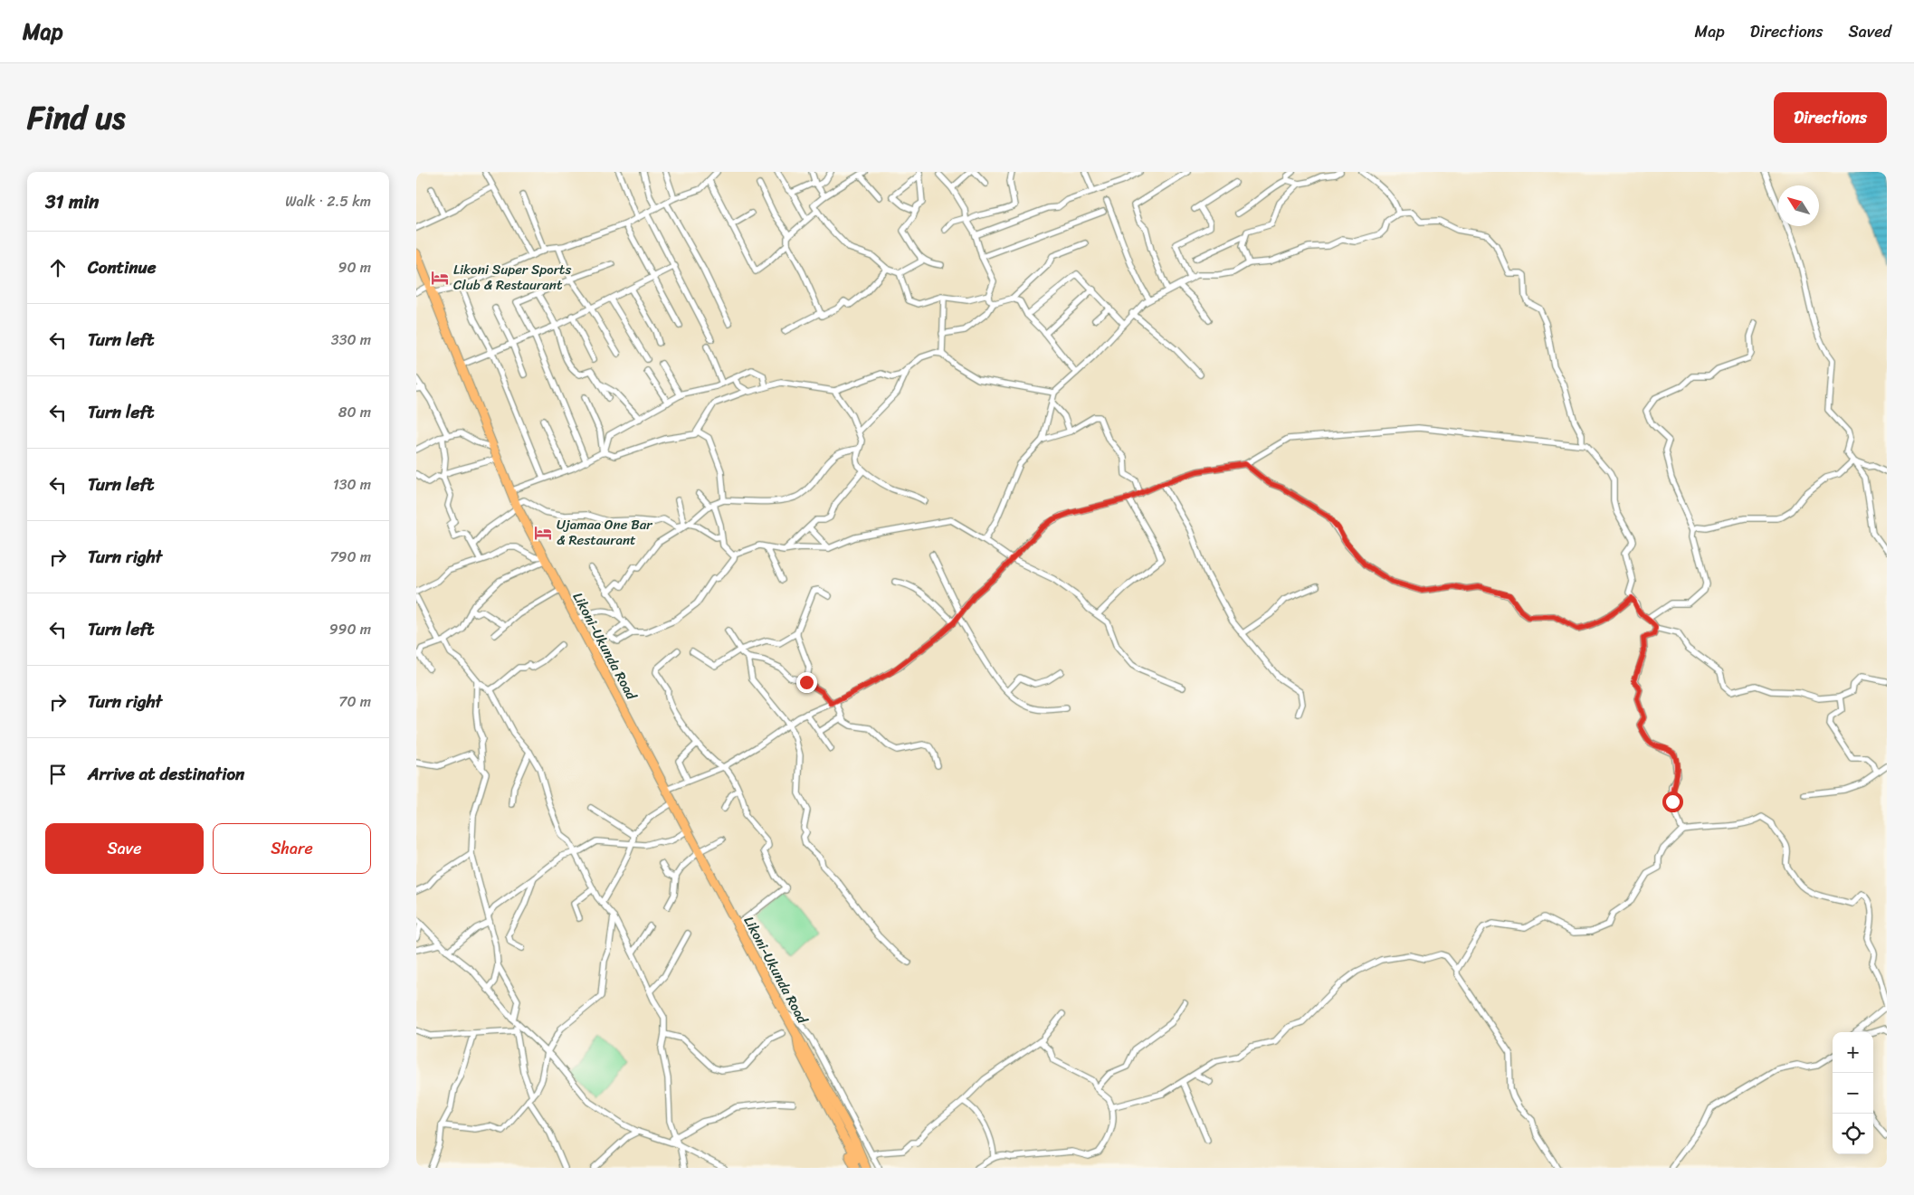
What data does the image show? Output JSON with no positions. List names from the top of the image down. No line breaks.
{"streets":{"highway":["Likoni-Ukunda Road"]},"places":{"hotel":["Likoni Super Sports Club & Restaurant","Ujamaa One Bar & Restaurant"]},"north":"top left","page":{"header":"Map","nav":["Map","Directions","Saved"],"title":"Find us","buttons":["Directions",["Save","Share"]],"heading":["31 min","Walk · 2.5 km"],"list":[["Continue","90 m"],["Turn left","330 m"],["Turn left","80 m"],["Turn left","130 m"],["Turn right","790 m"],["Turn left","990 m"],["Turn right","70 m"],"Arrive at destination"],"map_buttons":["+","−"]}}
